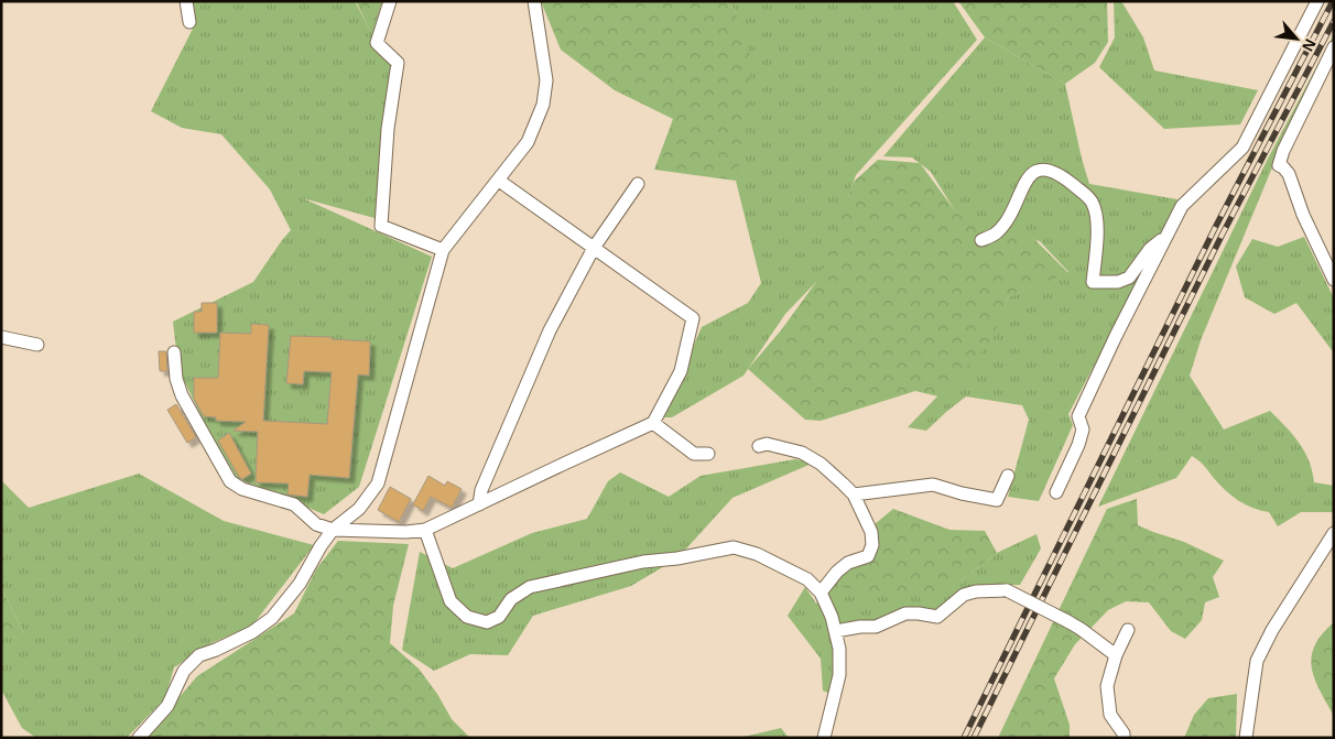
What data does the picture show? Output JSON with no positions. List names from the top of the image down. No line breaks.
{"north":"bottom right"}
